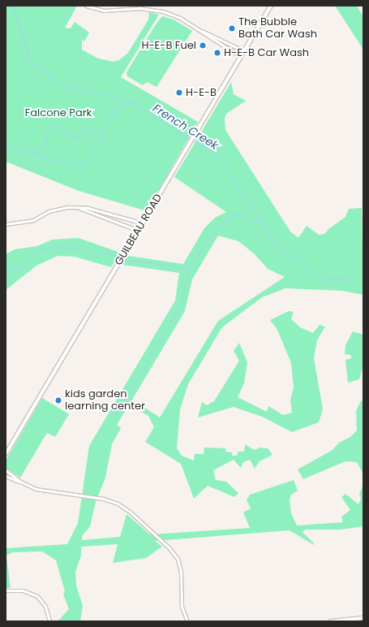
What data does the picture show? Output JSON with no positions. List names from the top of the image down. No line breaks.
{"streets":{"main road":["GUILBEAU ROAD"]},"water":["French Creek"],"parks":["Falcone Park"],"places":["The Bubble Bath Car Wash","H-E-B Fuel","H-E-B Car Wash","H-E-B","kids garden learning center"]}
